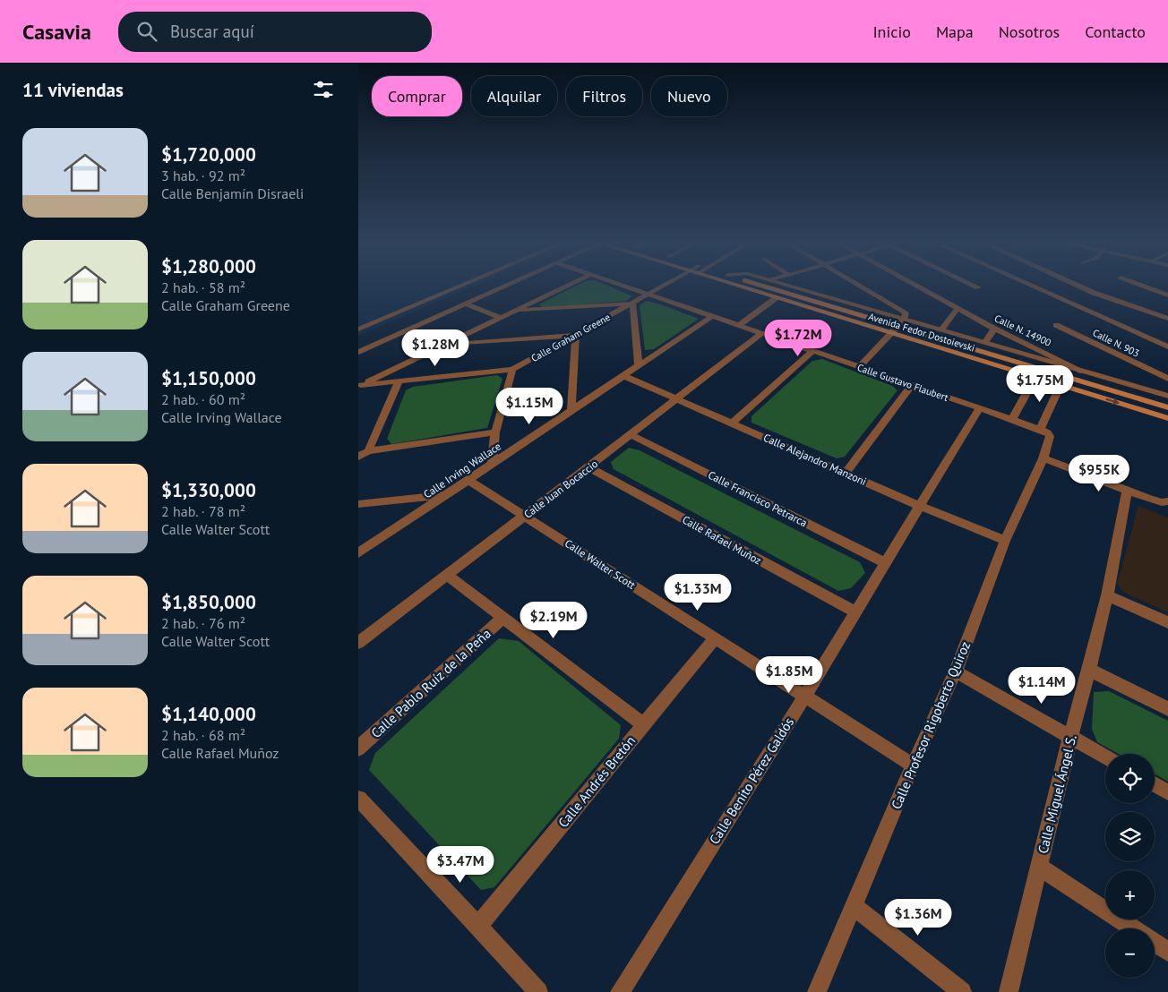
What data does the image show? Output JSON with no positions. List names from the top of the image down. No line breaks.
{"streets":{"main road":["Avenida Fedor Dostoievski"],"street":["Calle N. 14900","Calle Graham Greene","Calle N. 903","Calle Gustavo Flaubert","Calle Alejandro Manzoni","Calle Irving Wallace","Calle Juan Bocaccio","Calle Francisco Petrarca","Calle Rafael Muñoz","Calle Walter Scott","Calle Pablo Ruíz de la Peña","Calle Profesor Rigoberto Quiroz","Calle Benito Pérez Galdós","Calle Andrés Bretón","Calle Miguel Ángel S."]},"crossings":[["Calle Graham Greene","Calle Gustavo Flaubert"],["Calle Gustavo Flaubert","Calle Irving Wallace"],["Calle Gustavo Flaubert","Calle Juan Bocaccio"],["Calle Gustavo Flaubert","Calle Benito Pérez Galdós"],["Calle Alejandro Manzoni","Calle Irving Wallace"],["Calle Alejandro Manzoni","Calle Juan Bocaccio"],["Calle Alejandro Manzoni","Calle Profesor Rigoberto Quiroz"],["Calle Alejandro Manzoni","Calle Benito Pérez Galdós"],["Calle Irving Wallace","Calle Walter Scott"],["Calle Juan Bocaccio","Calle Francisco Petrarca"],["Calle Juan Bocaccio","Calle Rafael Muñoz"],["Calle Juan Bocaccio","Calle Walter Scott"],["Calle Francisco Petrarca","Calle Benito Pérez Galdós"],["Calle Rafael Muñoz","Calle Benito Pérez Galdós"],["Calle Walter Scott","Calle Profesor Rigoberto Quiroz"],["Calle Walter Scott","Calle Benito Pérez Galdós"],["Calle Walter Scott","Calle Andrés Bretón"]],"page":{"header":"Casavia","search":"Buscar aquí","nav":["Inicio","Mapa","Nosotros","Contacto"],"heading":"11 viviendas","chip":["Comprar","Alquilar","Filtros","Nuevo"],"list":[{"name":"$1,720,000","note":"3 hab. · 92 m² · Calle Benjamín Disraeli"},{"name":"$1,280,000","note":"2 hab. · 58 m² · Calle Graham Greene"},{"name":"$1,150,000","note":"2 hab. · 60 m² · Calle Irving Wallace"},{"name":"$1,330,000","note":"2 hab. · 78 m² · Calle Walter Scott"},{"name":"$1,850,000","note":"2 hab. · 76 m² · Calle Walter Scott"},{"name":"$1,140,000","note":"2 hab. · 68 m² · Calle Rafael Muñoz"}],"price":["$1.72M","$1.28M","$1.75M","$1.15M","$955K","$1.33M","$2.19M","$1.85M","$1.14M","$3.47M","$1.36M"],"map_buttons":["+","−"]}}
